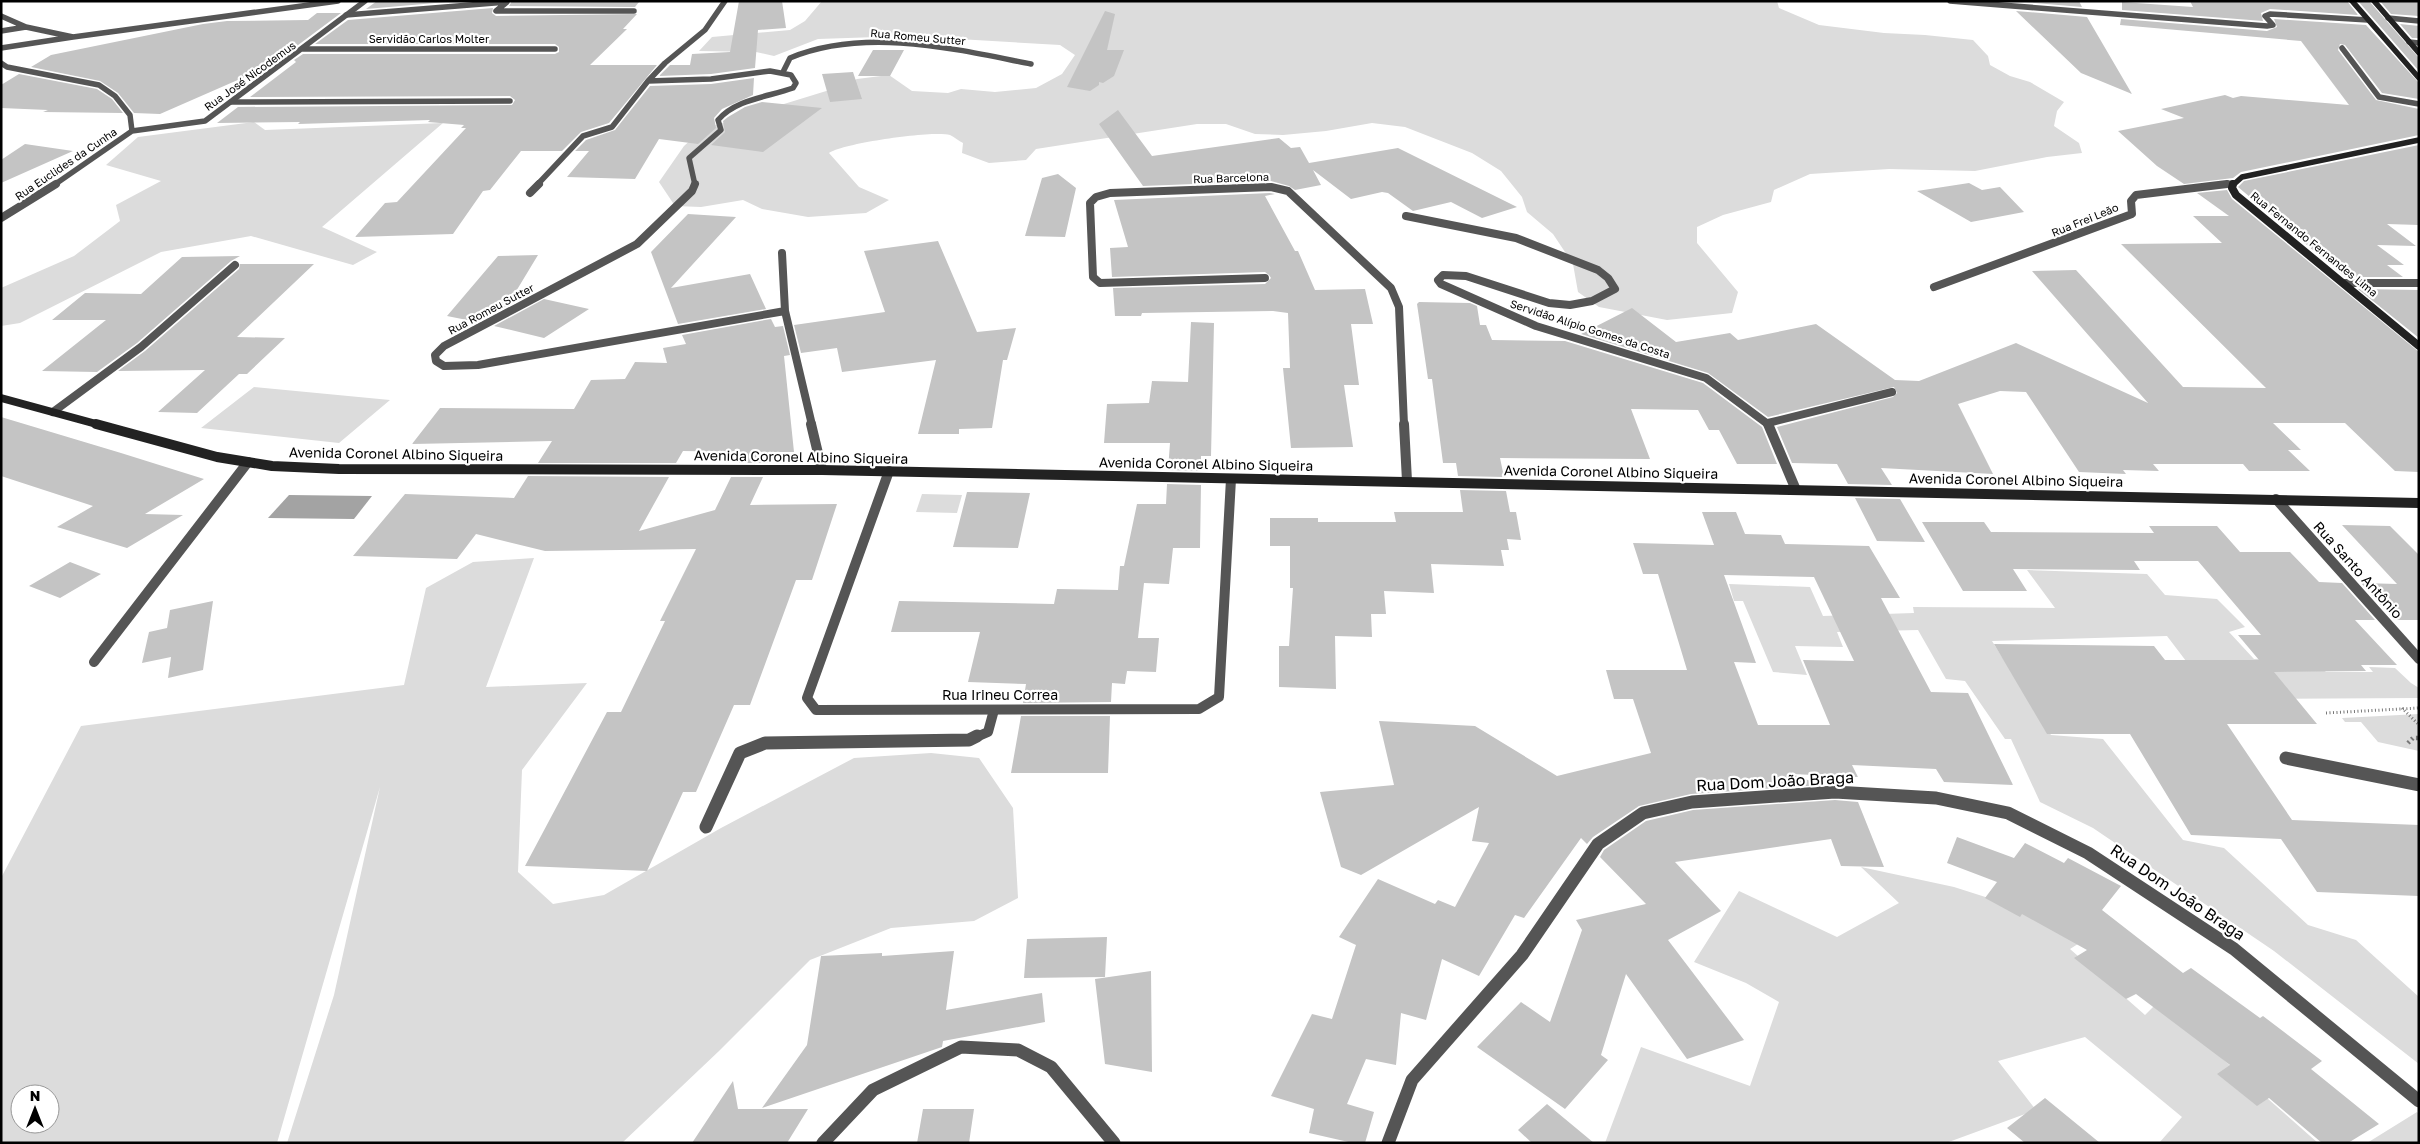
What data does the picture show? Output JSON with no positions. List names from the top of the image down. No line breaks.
{"streets":{"main road":["Rua Fernando Fernandes Lima","Avenida Coronel Albino Siqueira"],"street":["Rua Romeu Sutter","Servidão Carlos Molter","Rua José Nicodemus","Rua Euclides da Cunha","Rua Barcelona","Rua Frei Leão","Servidão Alípio Gomes da Costa","Rua Santo Antônio","Rua Irineu Correa","Rua Dom João Braga"]},"crossings":[["Servidão Carlos Molter","Rua José Nicodemus"],["Rua José Nicodemus","Rua Euclides da Cunha"],["Rua Barcelona","Avenida Coronel Albino Siqueira"],["Rua Frei Leão","Rua Fernando Fernandes Lima"],["Avenida Coronel Albino Siqueira","Rua Santo Antônio"],["Avenida Coronel Albino Siqueira","Rua Irineu Correa"]],"north":"top"}
